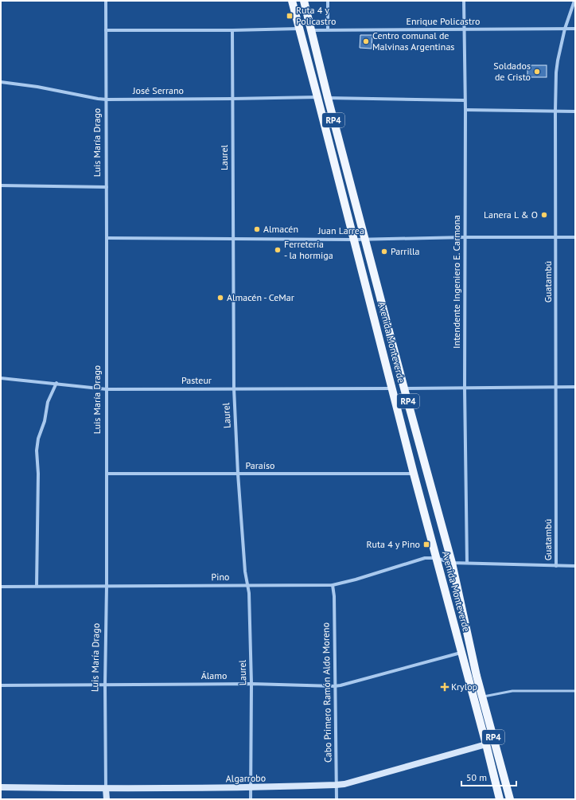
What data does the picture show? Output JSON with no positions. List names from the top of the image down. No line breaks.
{"streets":{"main road":["RP4","Avenida Monteverde"],"street":["Enrique Policastro","José Serrano","Luis María Drago","Laurel","Juan Larrea","Intendente Ingeniero E. Carmona","Guatambú","Pasteur","Paraíso","Pino","Álamo","Cabo Primero Ramón Aldo Moreno","Algarrobo"]},"crossings":[["Enrique Policastro","Intendente Ingeniero E. Carmona"],["Enrique Policastro","Guatambú"],["Enrique Policastro","Avenida Monteverde"],["José Serrano","Luis María Drago"],["José Serrano","Laurel"],["José Serrano","Avenida Monteverde"],["Luis María Drago","Juan Larrea"],["Luis María Drago","Pasteur"],["Luis María Drago","Paraíso"],["Luis María Drago","Pino"],["Luis María Drago","Álamo"],["Luis María Drago","Algarrobo"],["Laurel","Juan Larrea"],["Laurel","Pasteur"],["Laurel","Paraíso"],["Laurel","Pino"],["Laurel","Álamo"],["Laurel","Algarrobo"],["Juan Larrea","Intendente Ingeniero E. Carmona"],["Juan Larrea","Guatambú"],["Juan Larrea","Avenida Monteverde"],["Avenida Monteverde","Pasteur"],["Avenida Monteverde","Paraíso"],["Avenida Monteverde","Pino"],["Avenida Monteverde","Álamo"],["Avenida Monteverde","Algarrobo"],["Pino","Cabo Primero Ramón Aldo Moreno"],["Álamo","Cabo Primero Ramón Aldo Moreno"],["Cabo Primero Ramón Aldo Moreno","Algarrobo"]],"places":{"transit":["Ruta 4 y Policastro","Ruta 4 y Pino"],"other":["Centro comunal de Malvinas Argentinas","Soldados de Cristo","Lanera L & O","Almacén","Ferretería - la hormiga","Parrilla","Almacén - CeMar"],"health":["Krylop"]},"scale_bar":"50 m"}
